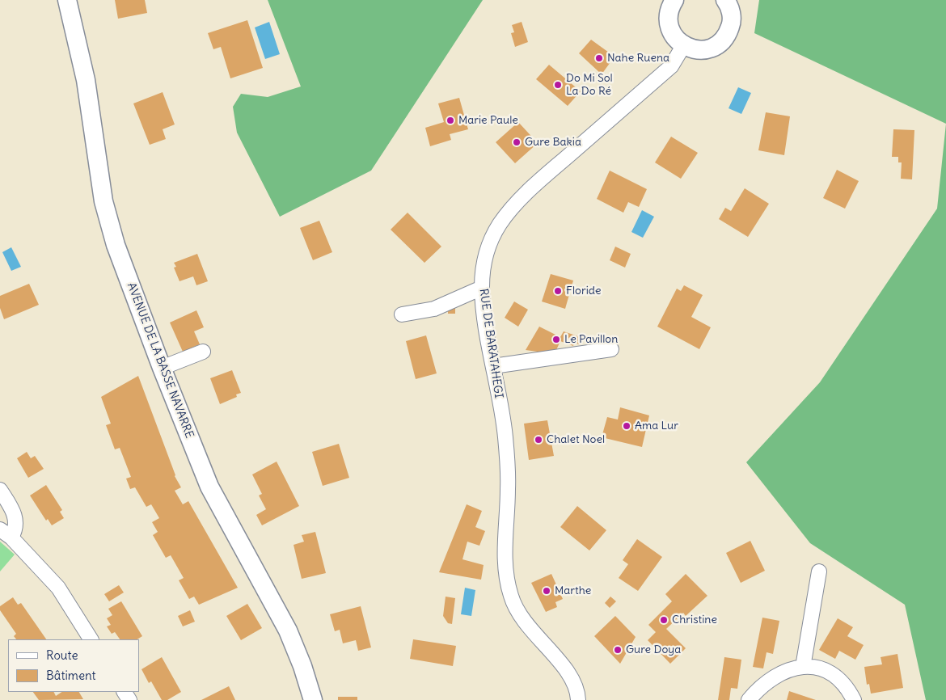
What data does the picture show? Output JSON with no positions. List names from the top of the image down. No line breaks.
{"streets":{"street":["RUE DE BARATAHEGI","AVENUE DE LA BASSE NAVARRE"]},"places":["Nahe Ruena","Do Mi Sol La Do Ré","Marie Paule","Gure Bakia","Floride","Le Pavillon","Ama Lur","Chalet Noel","Marthe","Christine","Gure Doya"],"legend":["Route","Bâtiment"]}
